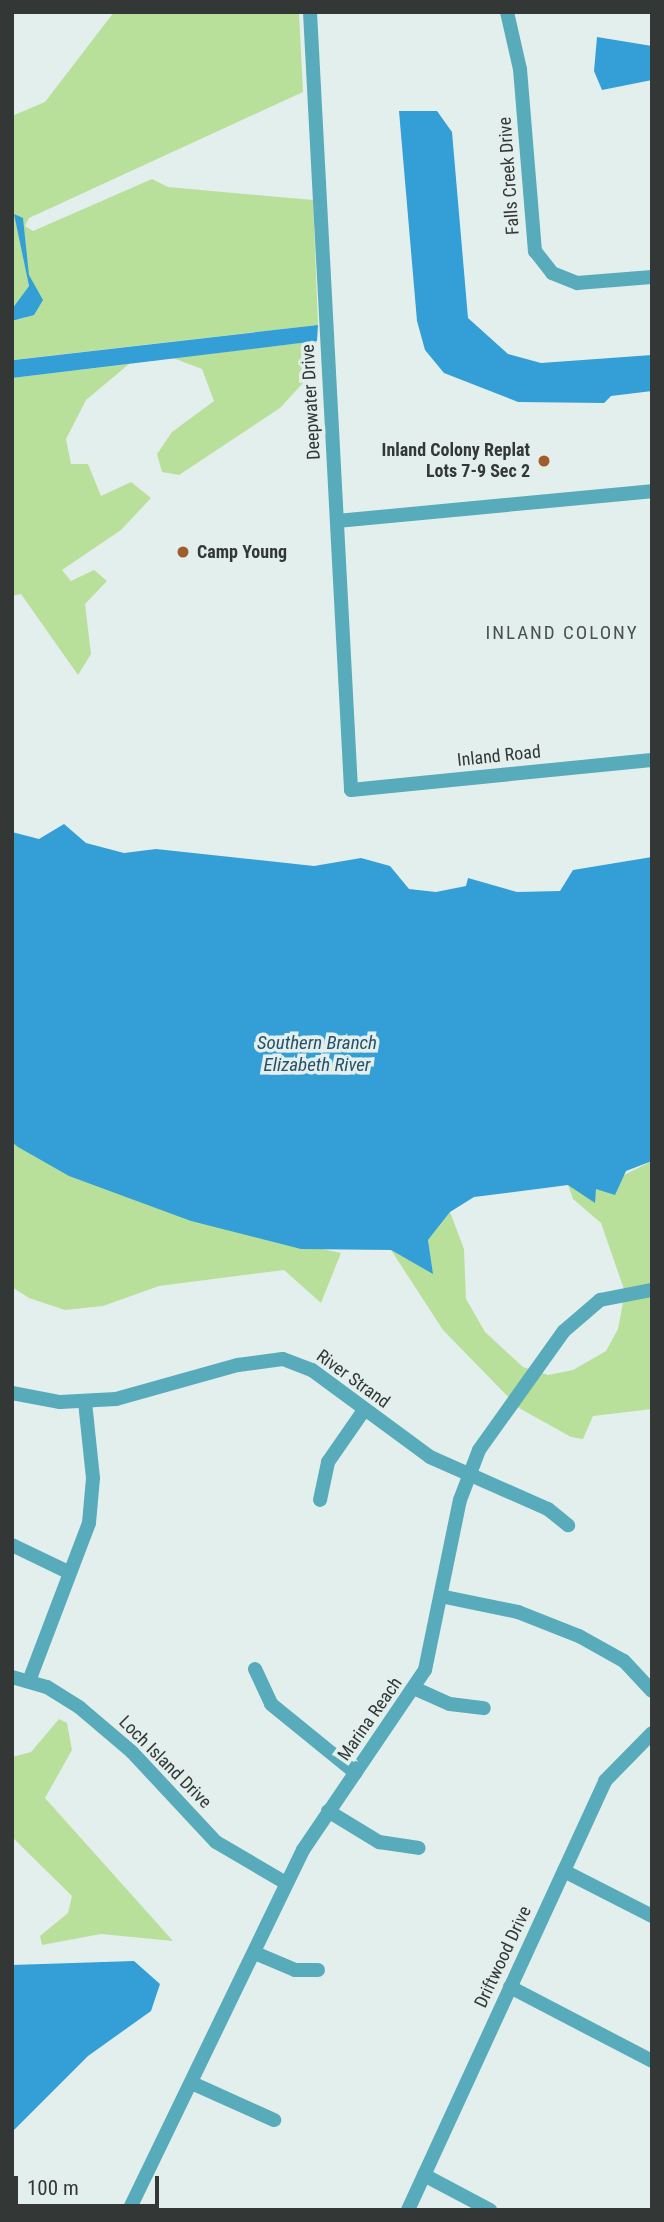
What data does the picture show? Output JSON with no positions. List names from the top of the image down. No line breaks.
{"streets":{"street":["Falls Creek Drive","Deepwater Drive","Inland Road","River Strand","Marina Reach","Loch Island Drive","Driftwood Drive"]},"crossings":[["Deepwater Drive","Inland Road"],["River Strand","Marina Reach"],["Marina Reach","Loch Island Drive"]],"districts":["INLAND COLONY"],"water":["Southern Branch Elizabeth River"],"places":["Inland Colony Replat Lots 7-9 Sec 2","Camp Young"],"scale_bar":"100 m"}
